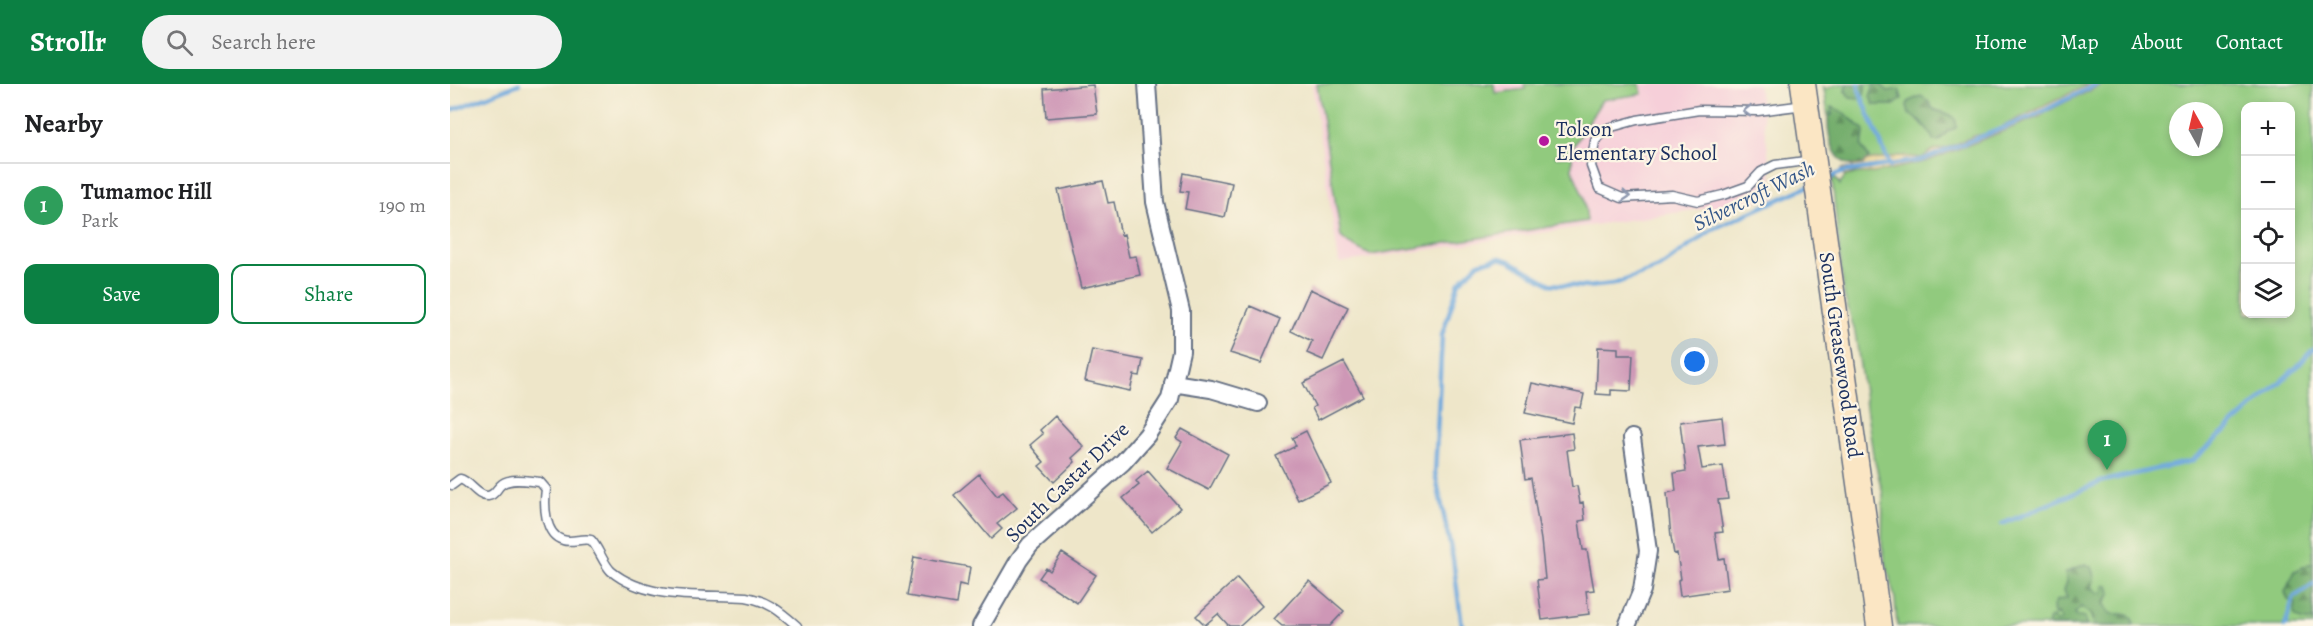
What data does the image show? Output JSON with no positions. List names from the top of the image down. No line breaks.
{"streets":{"main road":["South Greasewood Road"],"street":["South Castar Drive"]},"water":["Silvercroft Wash"],"places":["Tolson Elementary School"],"north":"top","page":{"header":"Strollr","search":"Search here","nav":["Home","Map","About","Contact"],"heading":"Nearby","map_buttons":["+","−"],"list":[{"mark":"1","name":"Tumamoc Hill","note":"Park","value":"190 m"}],"buttons":["Save","Share"],"pins":"1"}}
